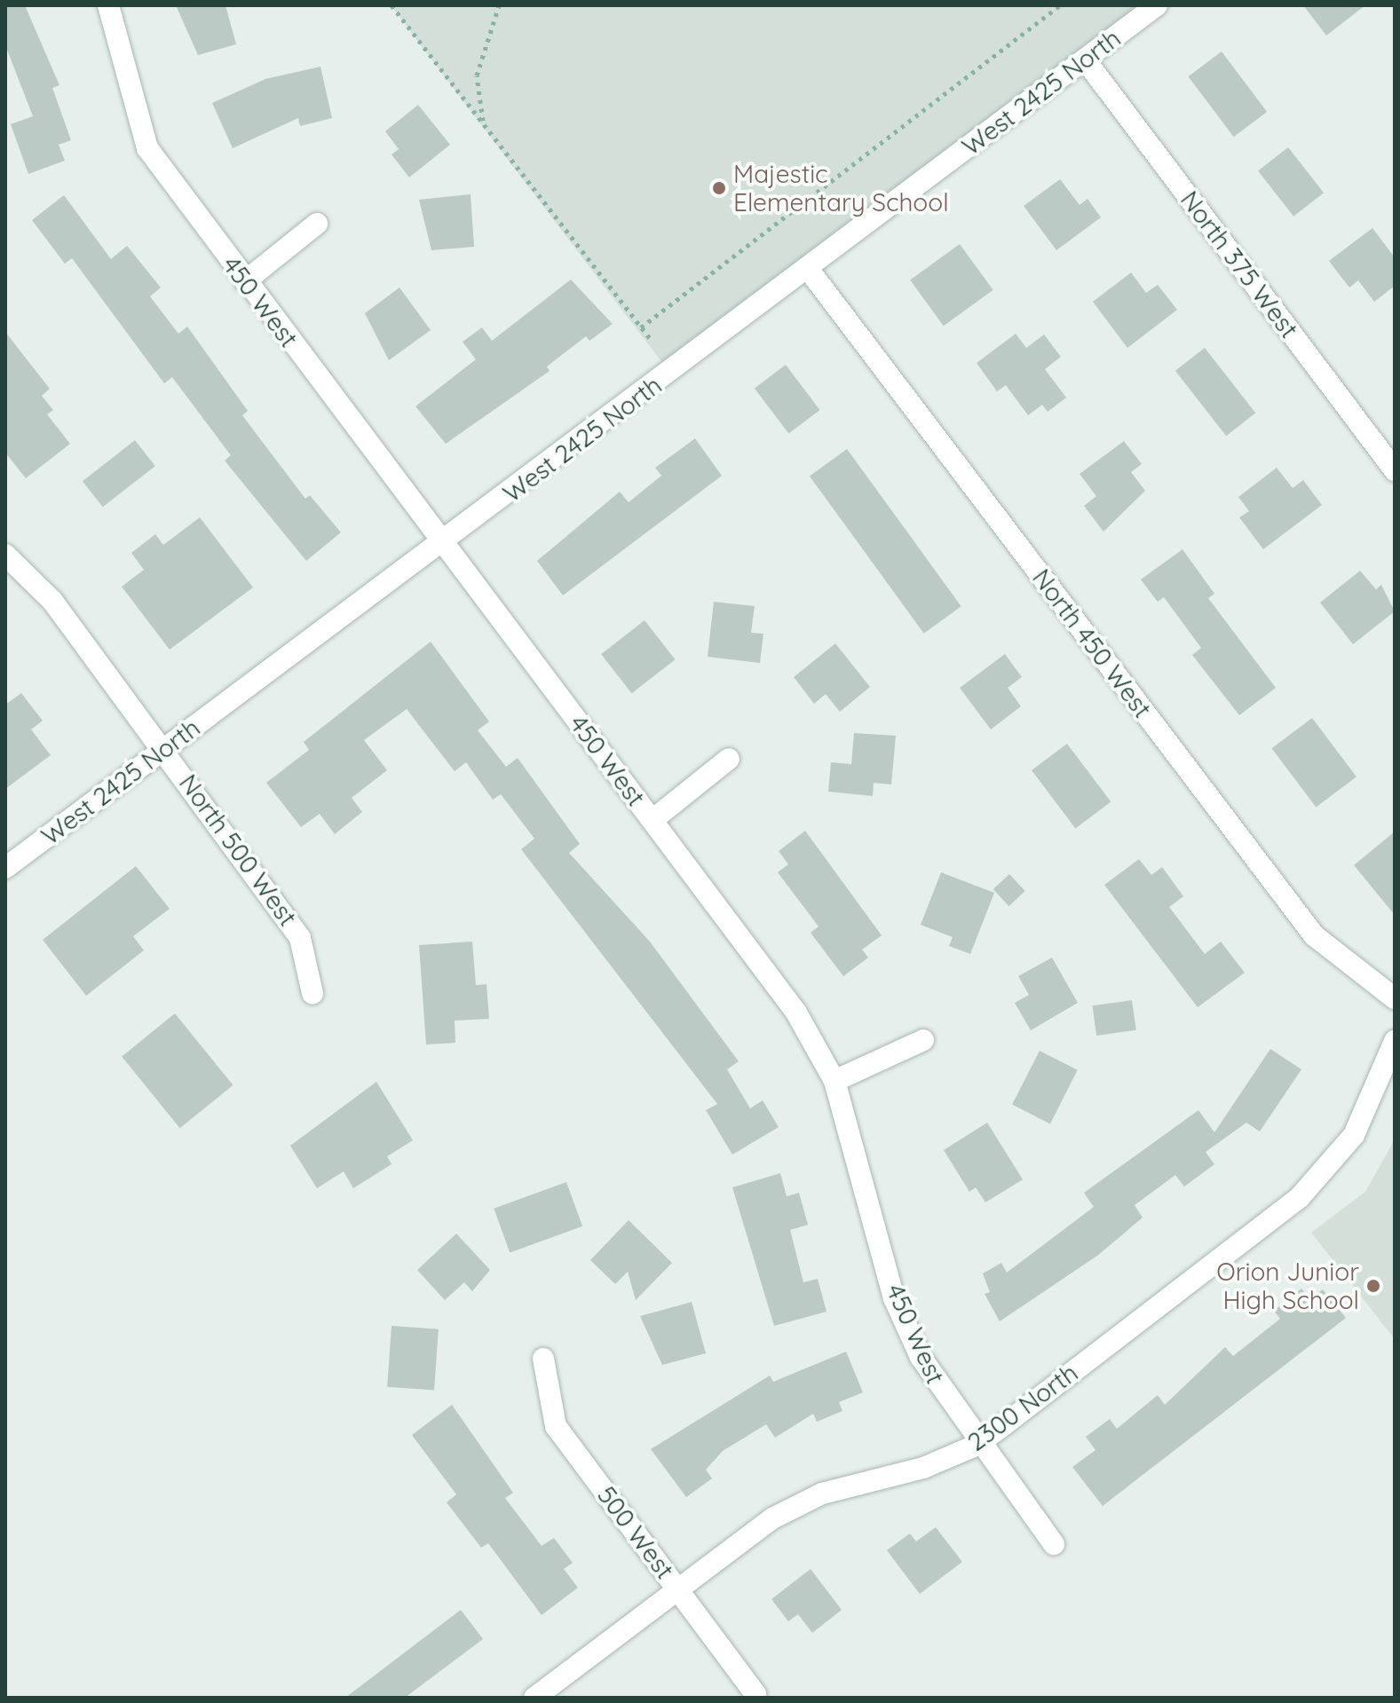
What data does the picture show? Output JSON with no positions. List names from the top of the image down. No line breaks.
{"streets":{"street":["West 2425 North","North 375 West","450 West","North 450 West","North 500 West","2300 North","500 West"]},"crossings":[["West 2425 North","North 375 West"],["West 2425 North","450 West"],["West 2425 North","North 450 West"],["West 2425 North","North 500 West"],["450 West","2300 North"],["2300 North","500 West"]],"places":["Majestic Elementary School","Orion Junior High School"]}
